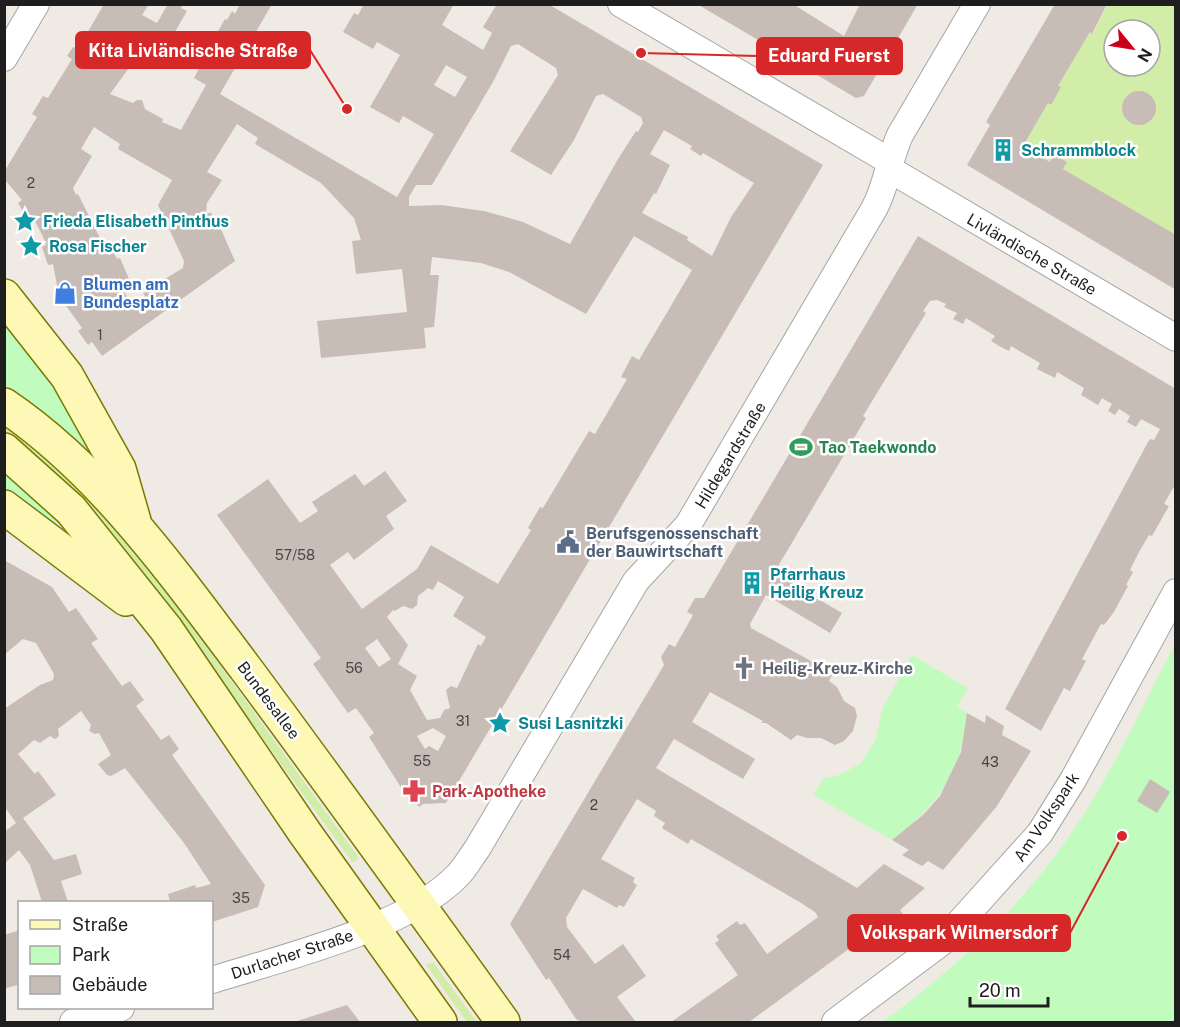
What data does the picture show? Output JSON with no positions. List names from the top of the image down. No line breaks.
{"streets":{"main road":["Bundesallee"],"street":["Livländische Straße","Hildegardstraße","Am Volkspark","Durlacher Straße"]},"crossings":[["Livländische Straße","Hildegardstraße"],["Hildegardstraße","Bundesallee"],["Hildegardstraße","Durlacher Straße"]],"places":{"other":["Eduard Fuerst","Kita Livländische Straße","Volkspark Wilmersdorf"],"building":["Schrammblock","Pfarrhaus Heilig Kreuz"],"place":["Frieda Elisabeth Pinthus","Rosa Fischer","Susi Lasnitzki"],"shop":["Blumen am Bundesplatz"],"sports":["Tao Taekwondo"],"public building":["Berufsgenossenschaft der Bauwirtschaft"],"church":["Heilig-Kreuz-Kirche"],"pharmacy":["Park-Apotheke"]},"house_numbers":["2","1","57/58","56","31","55","43","2","35","54"],"legend":["Straße","Park","Gebäude"],"scale_bar":"20 m","north":"bottom right"}
